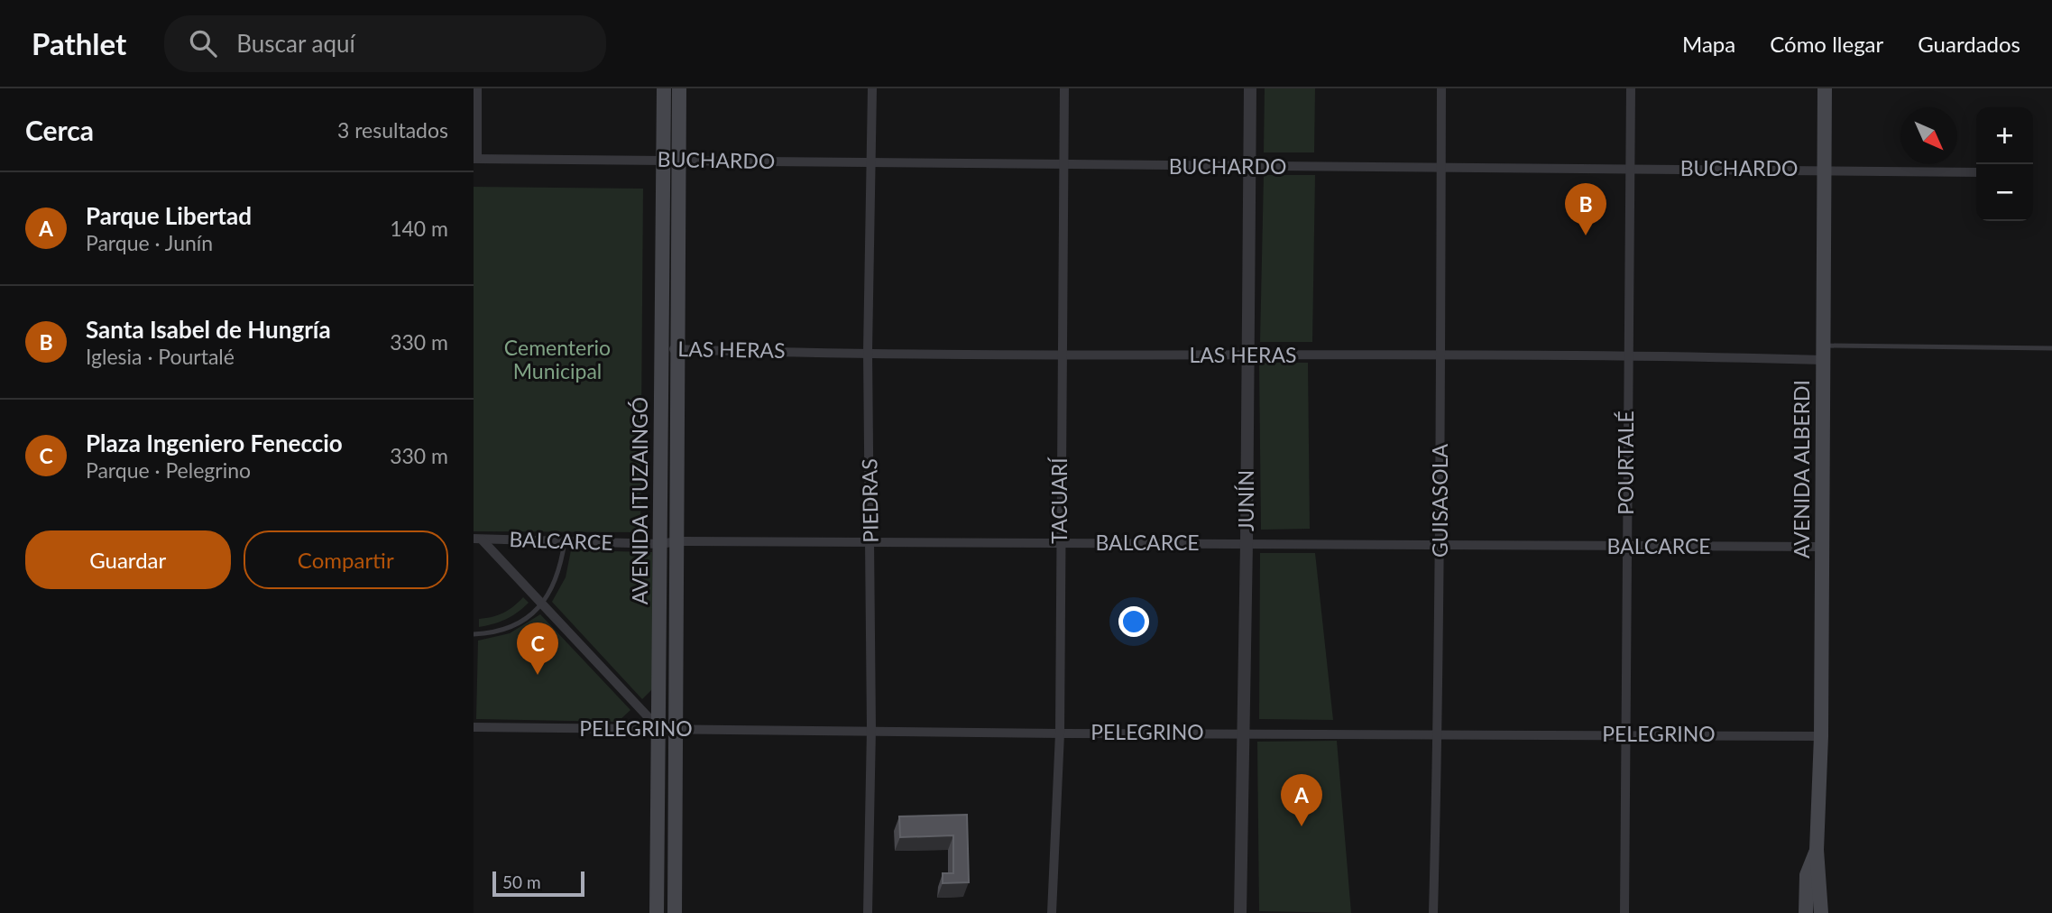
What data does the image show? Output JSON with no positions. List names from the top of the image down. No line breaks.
{"streets":{"main road":["AVENIDA ALBERDI","AVENIDA ITUZAINGÓ"],"street":["BUCHARDO","LAS HERAS","POURTALÉ","PIEDRAS","TACUARÍ","JUNÍN","GUISASOLA","BALCARCE","PELEGRINO"]},"crossings":[["BUCHARDO","POURTALÉ"],["BUCHARDO","AVENIDA ALBERDI"],["BUCHARDO","AVENIDA ITUZAINGÓ"],["BUCHARDO","PIEDRAS"],["BUCHARDO","TACUARÍ"],["BUCHARDO","JUNÍN"],["BUCHARDO","GUISASOLA"],["LAS HERAS","POURTALÉ"],["LAS HERAS","AVENIDA ALBERDI"],["LAS HERAS","AVENIDA ITUZAINGÓ"],["LAS HERAS","PIEDRAS"],["LAS HERAS","TACUARÍ"],["LAS HERAS","JUNÍN"],["LAS HERAS","GUISASOLA"],["POURTALÉ","BALCARCE"],["POURTALÉ","PELEGRINO"],["AVENIDA ALBERDI","BALCARCE"],["AVENIDA ALBERDI","PELEGRINO"],["AVENIDA ITUZAINGÓ","BALCARCE"],["AVENIDA ITUZAINGÓ","PELEGRINO"],["PIEDRAS","BALCARCE"],["PIEDRAS","PELEGRINO"],["TACUARÍ","BALCARCE"],["TACUARÍ","PELEGRINO"],["JUNÍN","BALCARCE"],["JUNÍN","PELEGRINO"],["GUISASOLA","BALCARCE"],["GUISASOLA","PELEGRINO"]],"parks":["Cementerio Municipal"],"scale_bar":"50 m","north":"bottom right","page":{"header":"Pathlet","search":"Buscar aquí","nav":["Mapa","Cómo llegar","Guardados"],"heading":["Cerca","3 resultados"],"map_buttons":["+","−"],"list":[{"mark":"A","name":"Parque Libertad","note":"Parque · Junín","value":"140 m"},{"mark":"B","name":"Santa Isabel de Hungría","note":"Iglesia · Pourtalé","value":"330 m"},{"mark":"C","name":"Plaza Ingeniero Feneccio","note":"Parque · Pelegrino","value":"330 m"}],"pins":["B","C","A"],"buttons":["Guardar","Compartir"],"scale":"50 m"}}
